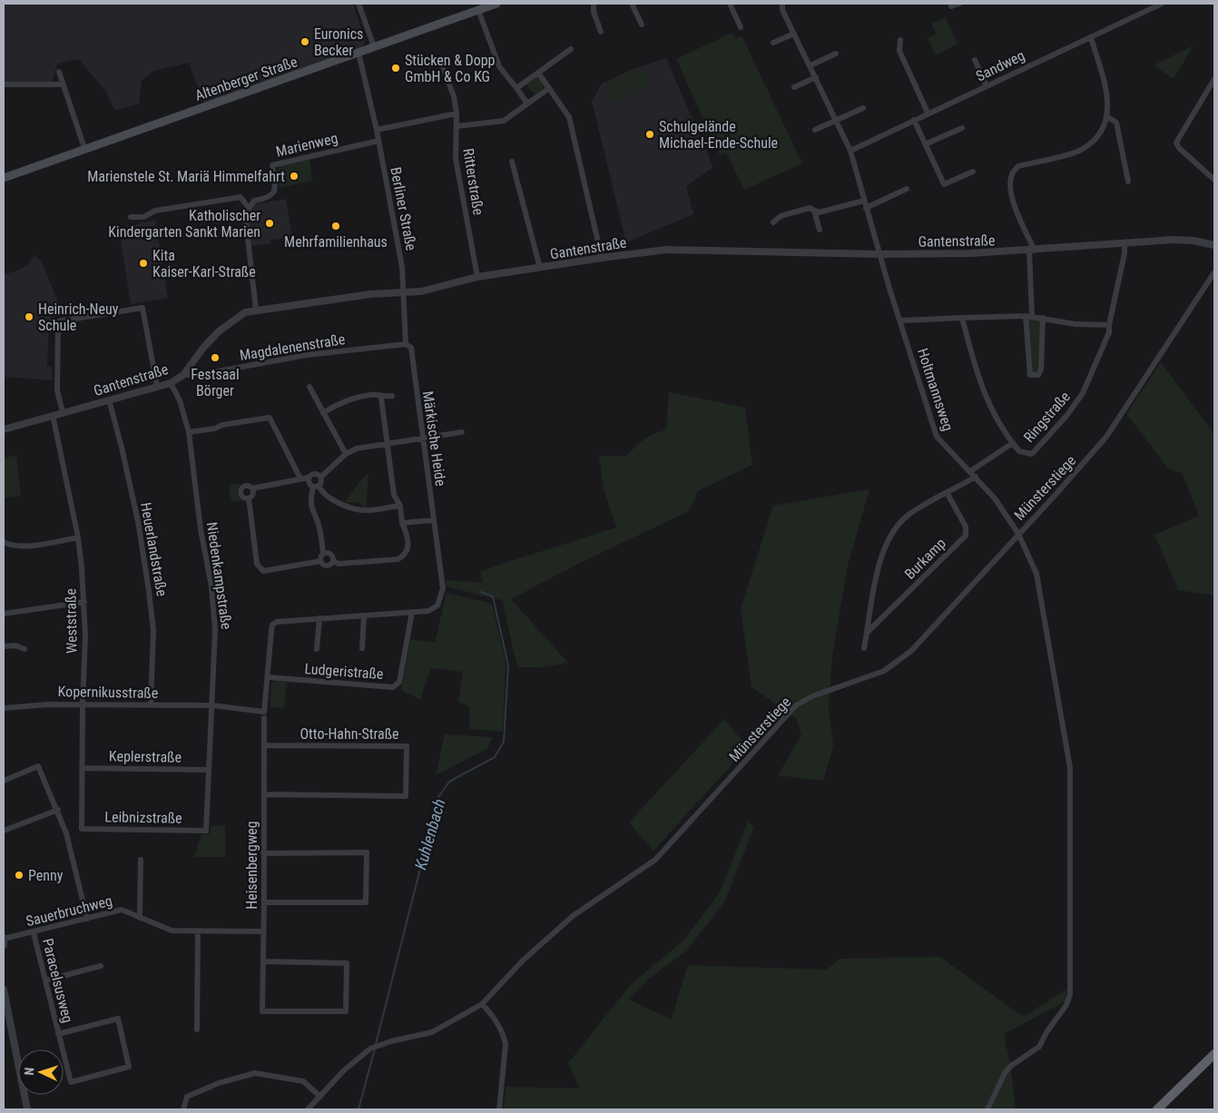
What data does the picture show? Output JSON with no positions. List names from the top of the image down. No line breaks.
{"streets":{"main road":["Altenberger Straße"],"street":["Sandweg","Marienweg","Ritterstraße","Berliner Straße","Gantenstraße","Magdalenenstraße","Holtmannsweg","Ringstraße","Märkische Heide","Münsterstiege","Heuerlandstraße","Burkamp","Niedenkampstraße","Weststraße","Ludgeristraße","Kopernikusstraße","Otto-Hahn-Straße","Keplerstraße","Leibnizstraße","Heisenbergweg","Sauerbruchweg","Paracelsusweg"]},"crossings":[["Sandweg","Holtmannsweg"],["Altenberger Straße","Berliner Straße"],["Marienweg","Berliner Straße"],["Ritterstraße","Gantenstraße"],["Berliner Straße","Gantenstraße"],["Berliner Straße","Märkische Heide"],["Gantenstraße","Magdalenenstraße"],["Gantenstraße","Holtmannsweg"],["Gantenstraße","Ringstraße"],["Gantenstraße","Märkische Heide"],["Gantenstraße","Heuerlandstraße"],["Gantenstraße","Niedenkampstraße"],["Gantenstraße","Weststraße"],["Magdalenenstraße","Märkische Heide"],["Holtmannsweg","Ringstraße"],["Holtmannsweg","Münsterstiege"],["Märkische Heide","Ludgeristraße"],["Heuerlandstraße","Kopernikusstraße"],["Niedenkampstraße","Kopernikusstraße"],["Niedenkampstraße","Keplerstraße"],["Niedenkampstraße","Leibnizstraße"],["Weststraße","Kopernikusstraße"],["Weststraße","Keplerstraße"],["Weststraße","Leibnizstraße"],["Otto-Hahn-Straße","Heisenbergweg"],["Heisenbergweg","Sauerbruchweg"],["Sauerbruchweg","Paracelsusweg"]],"water":["Kuhlenbach"],"places":["Euronics Becker","Stücken & Dopp GmbH & Co KG","Schulgelände Michael-Ende-Schule","Marienstele St. Mariä Himmelfahrt","Katholischer Kindergarten Sankt Marien","Mehrfamilienhaus","Kita Kaiser-Karl-Straße","Heinrich-Neuy Schule","Festsaal Börger","Penny"],"north":"left"}
